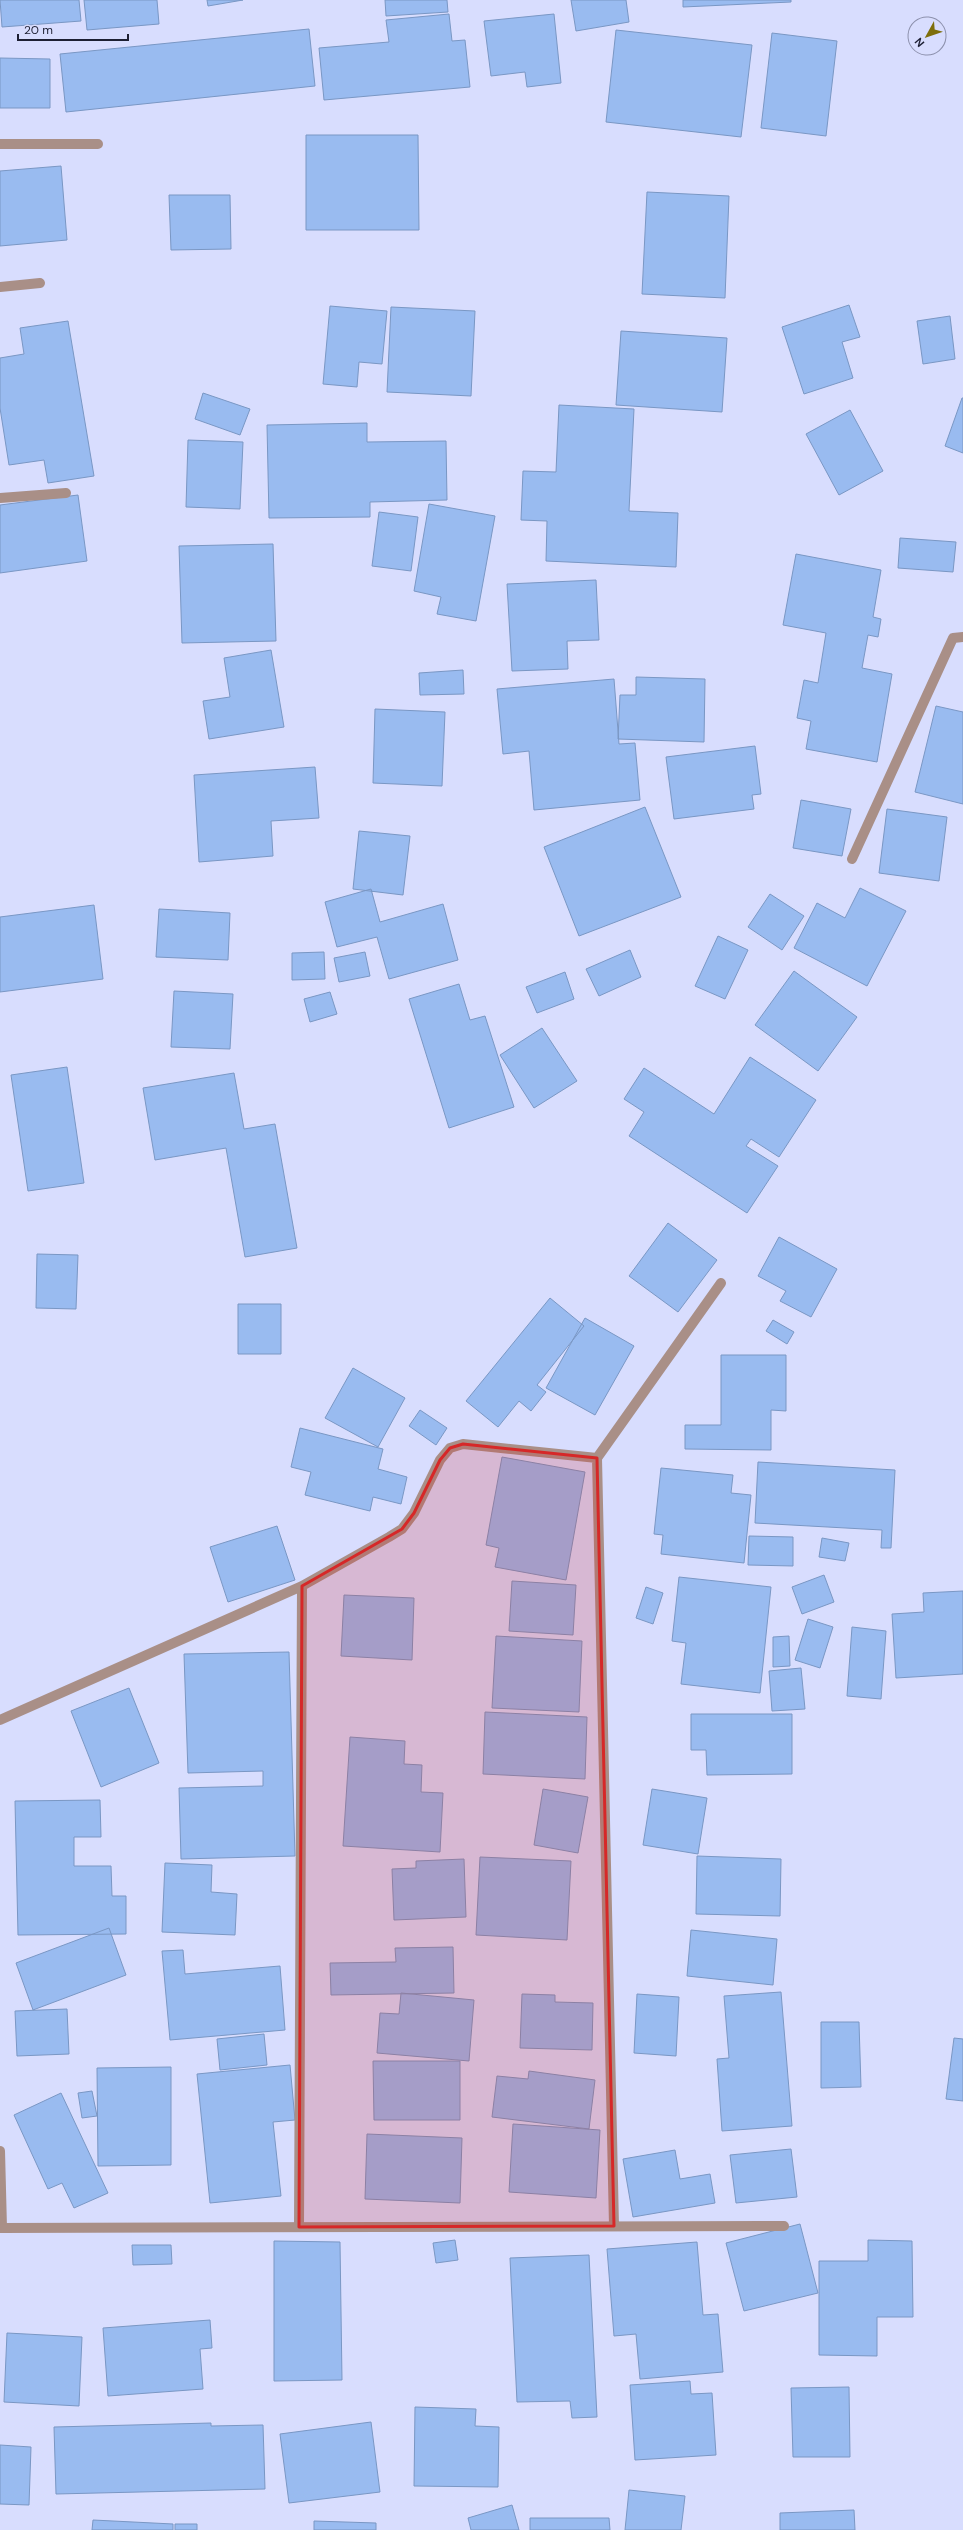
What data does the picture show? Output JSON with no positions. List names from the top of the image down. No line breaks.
{"scale_bar":"20 m","north":"bottom left"}
